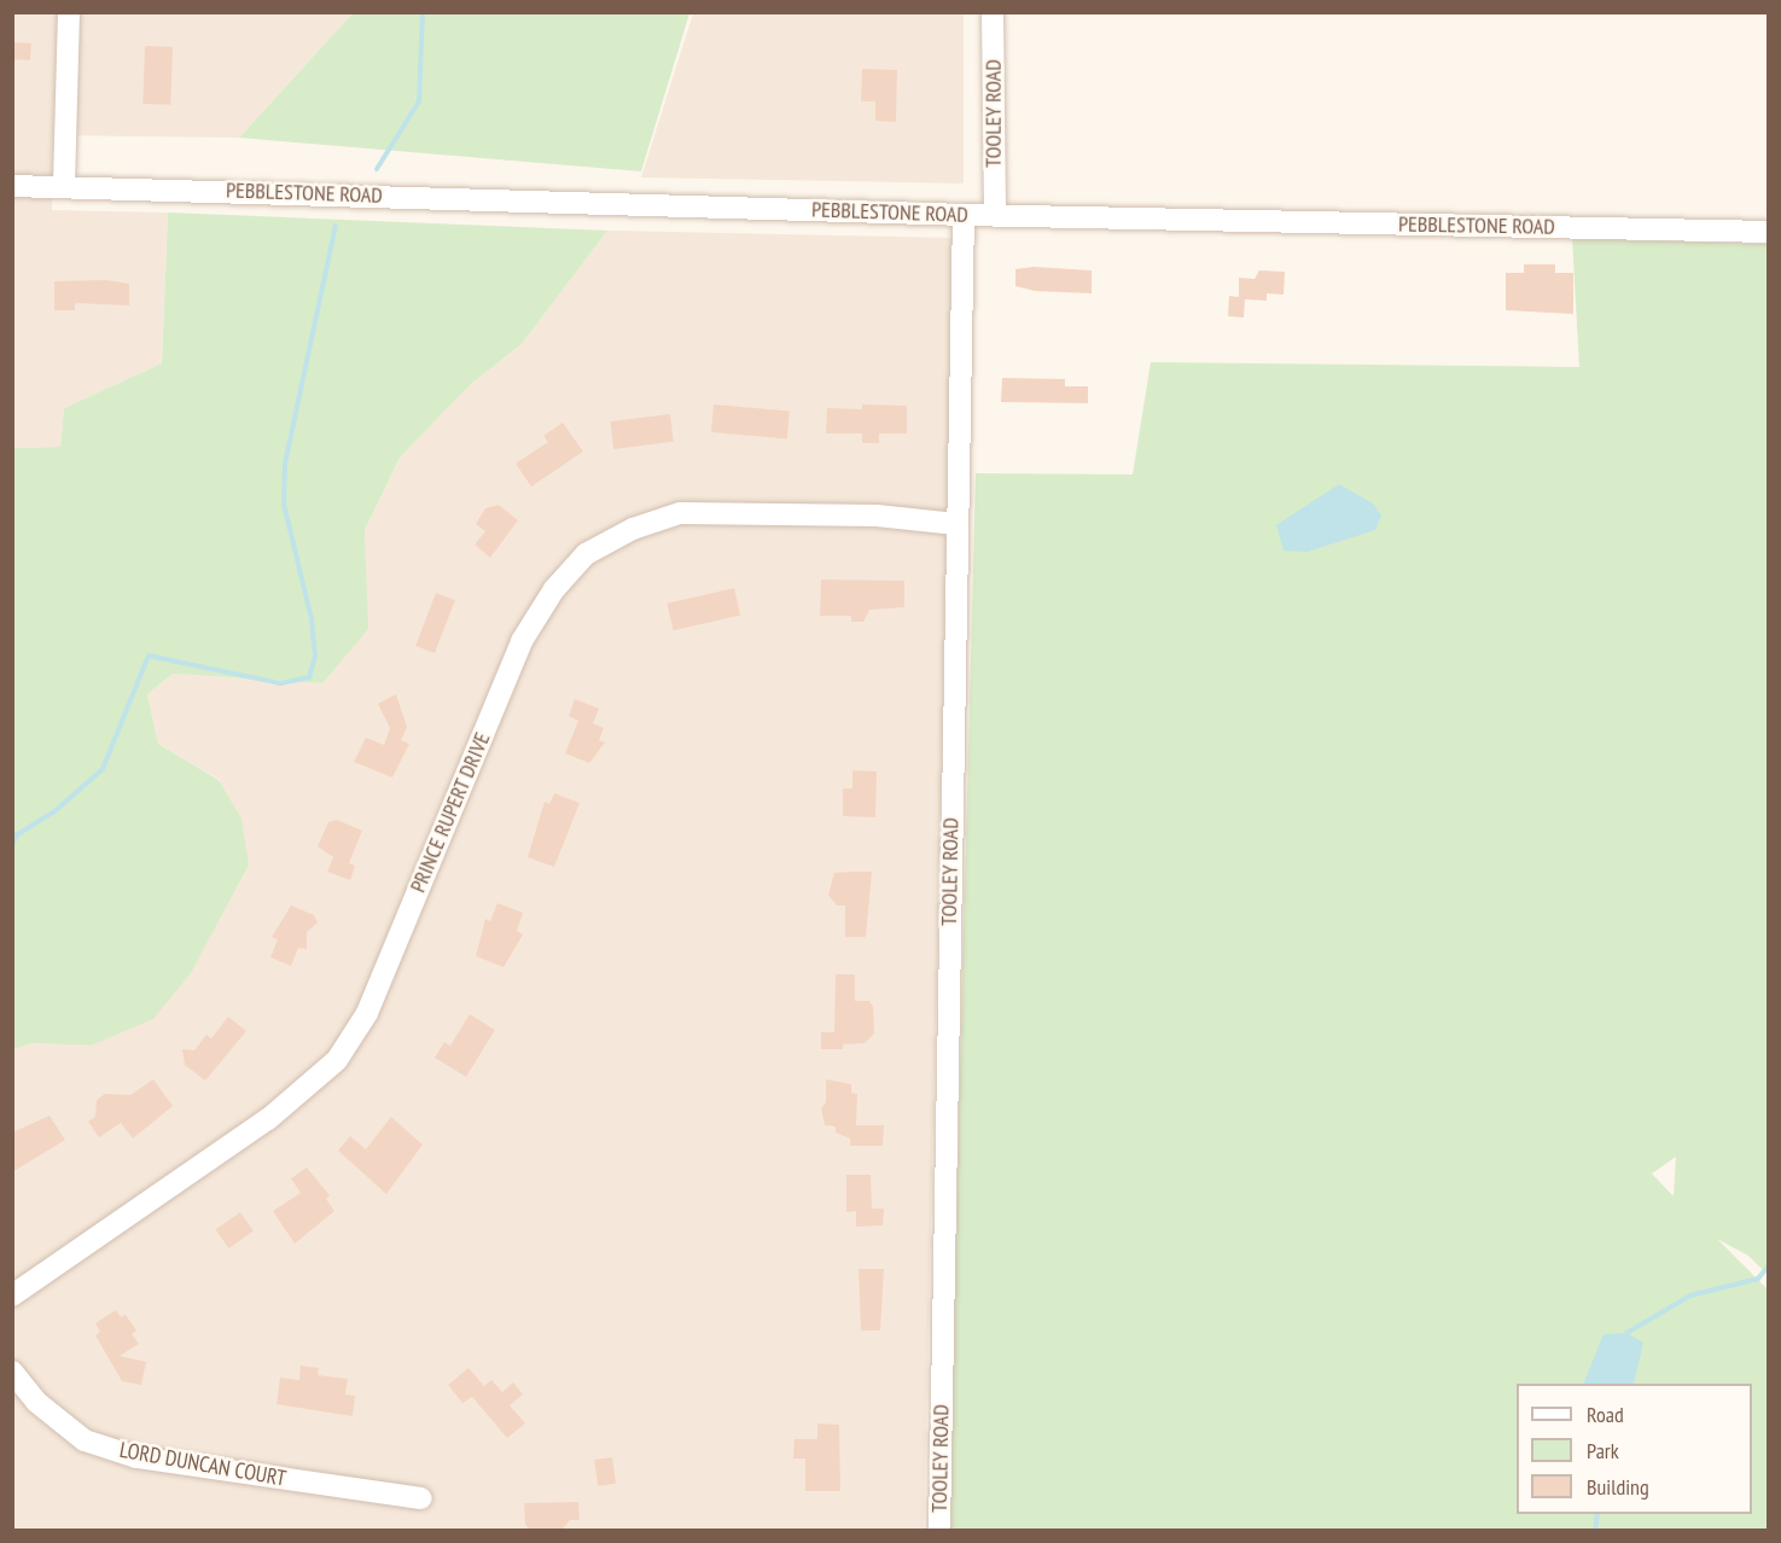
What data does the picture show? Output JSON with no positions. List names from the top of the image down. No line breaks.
{"streets":{"street":["TOOLEY ROAD","PEBBLESTONE ROAD","PRINCE RUPERT DRIVE","LORD DUNCAN COURT"]},"crossings":[["TOOLEY ROAD","PEBBLESTONE ROAD"],["TOOLEY ROAD","PRINCE RUPERT DRIVE"]],"legend":["Road","Park","Building"]}
